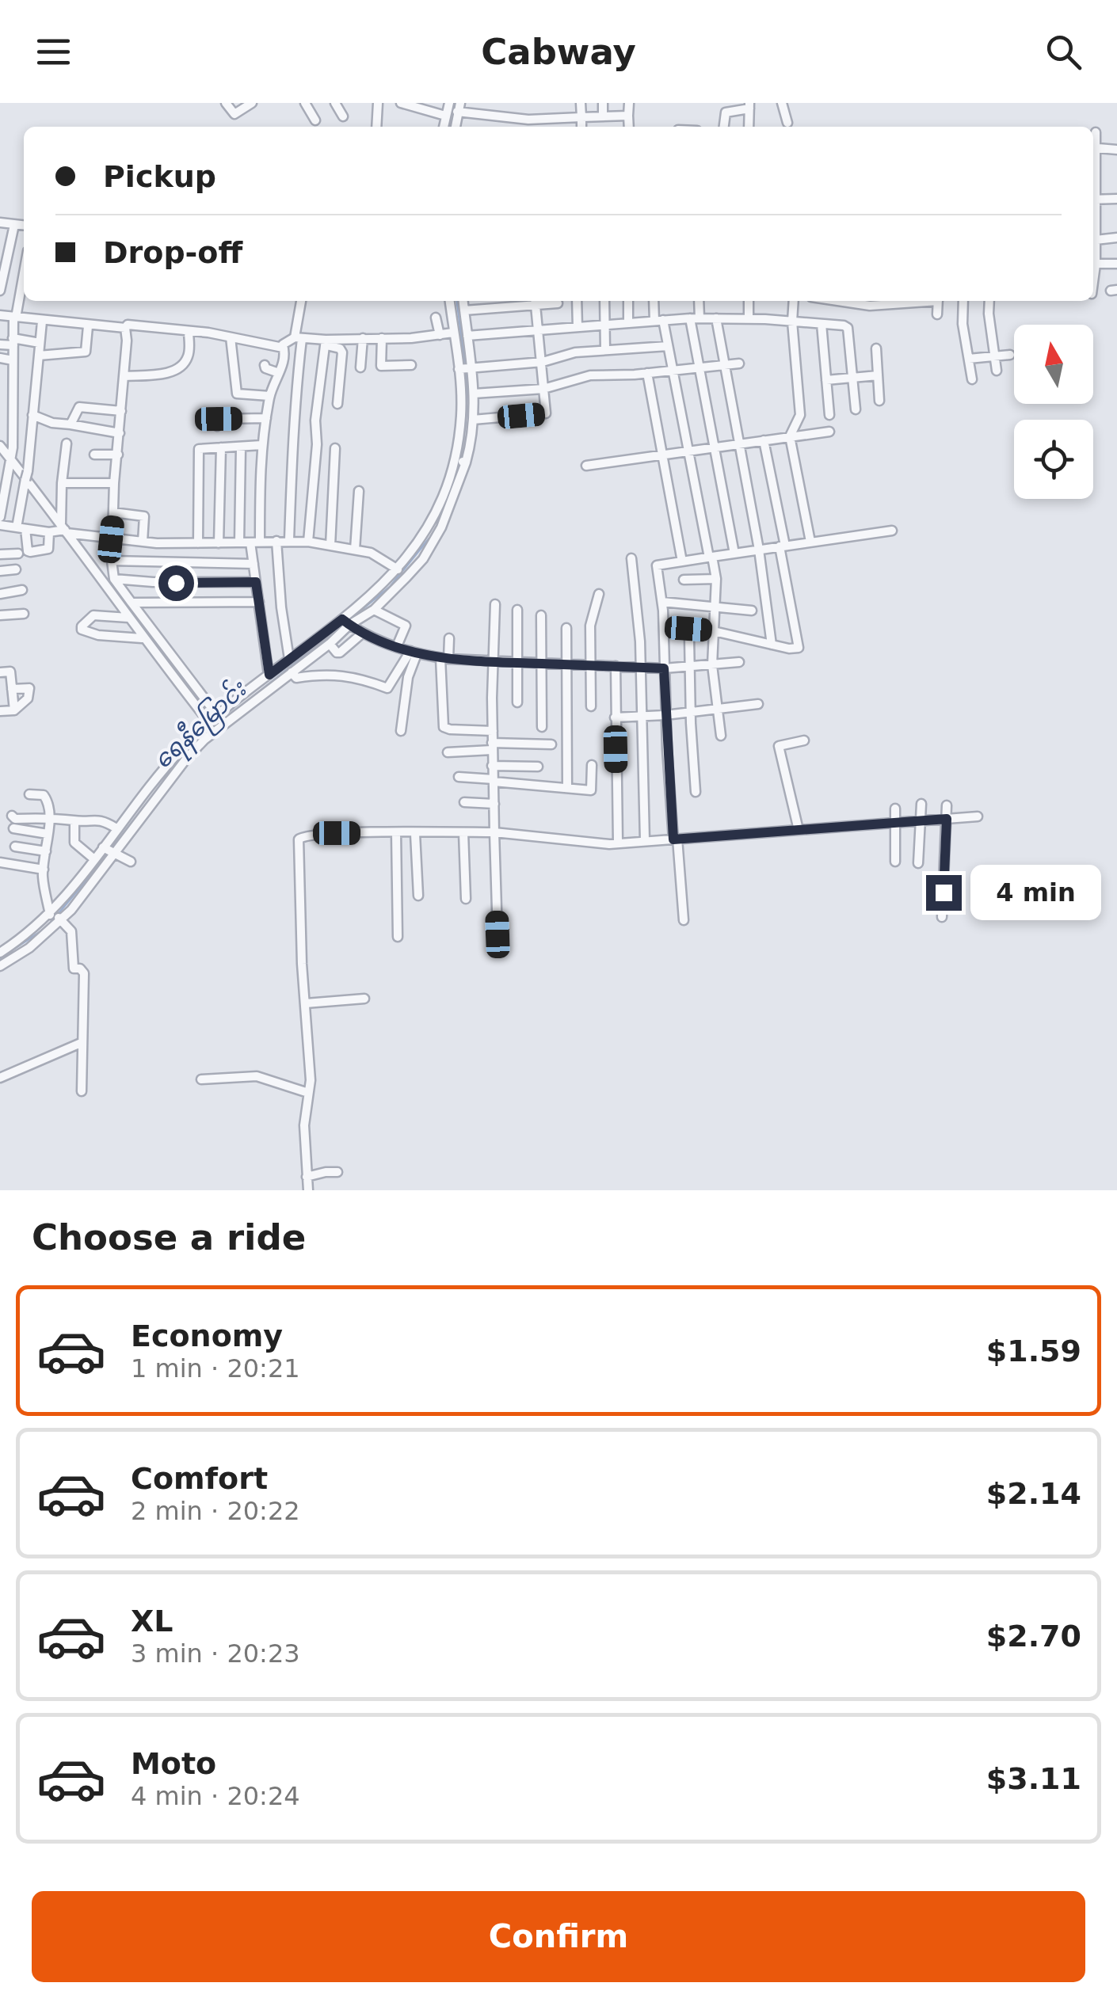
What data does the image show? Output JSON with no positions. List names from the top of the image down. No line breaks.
{"water":["ရေနီမြောင်း"],"north":"top","page":{"header":"Cabway","banner":["Pickup","Drop-off"],"bubble":"4 min","heading":"Choose a ride","list":[{"name":"Economy","note":"1 min · 20:21","value":"$1.59"},{"name":"Comfort","note":"2 min · 20:22","value":"$2.14"},{"name":"XL","note":"3 min · 20:23","value":"$2.70"},{"name":"Moto","note":"4 min · 20:24","value":"$3.11"}],"buttons":"Confirm"}}
